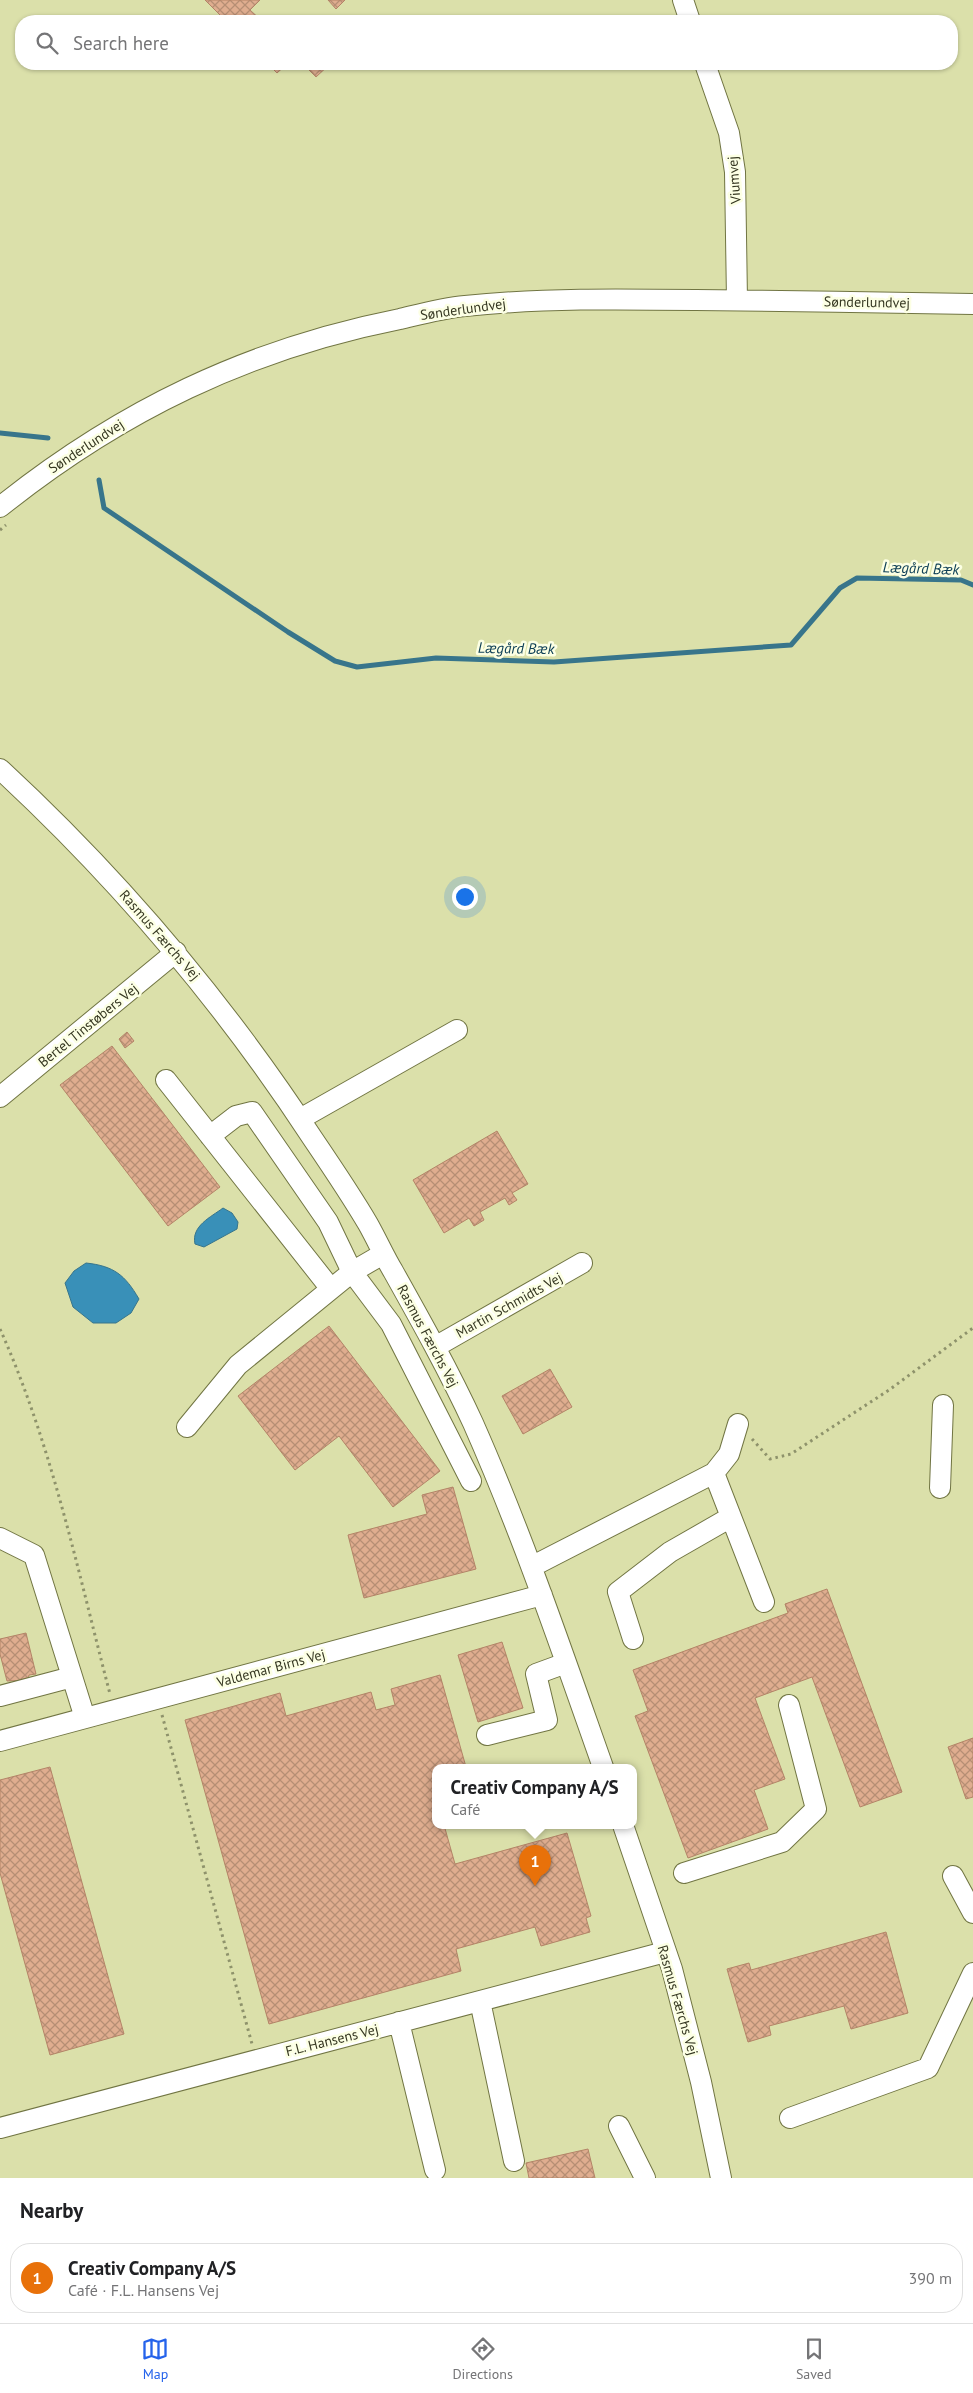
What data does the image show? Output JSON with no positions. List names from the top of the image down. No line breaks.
{"streets":{"street":["Viumvej","Sønderlundvej","Rasmus Færchs Vej","Bertel Tinstøbers Vej","Martin Schmidts Vej","Valdemar Birns Vej","F.L. Hansens Vej"]},"crossings":[["Viumvej","Sønderlundvej"],["Rasmus Færchs Vej","Bertel Tinstøbers Vej"],["Rasmus Færchs Vej","Martin Schmidts Vej"],["Rasmus Færchs Vej","Valdemar Birns Vej"],["Rasmus Færchs Vej","F.L. Hansens Vej"]],"water":["Lægård Bæk"],"page":{"search":"Search here","popup":["Creativ Company A/S","Café"],"pins":"1","heading":"Nearby","list":[{"mark":"1","name":"Creativ Company A/S","note":"Café · F.L. Hansens Vej","value":"390 m"}],"nav":["Map","Directions","Saved"]}}
